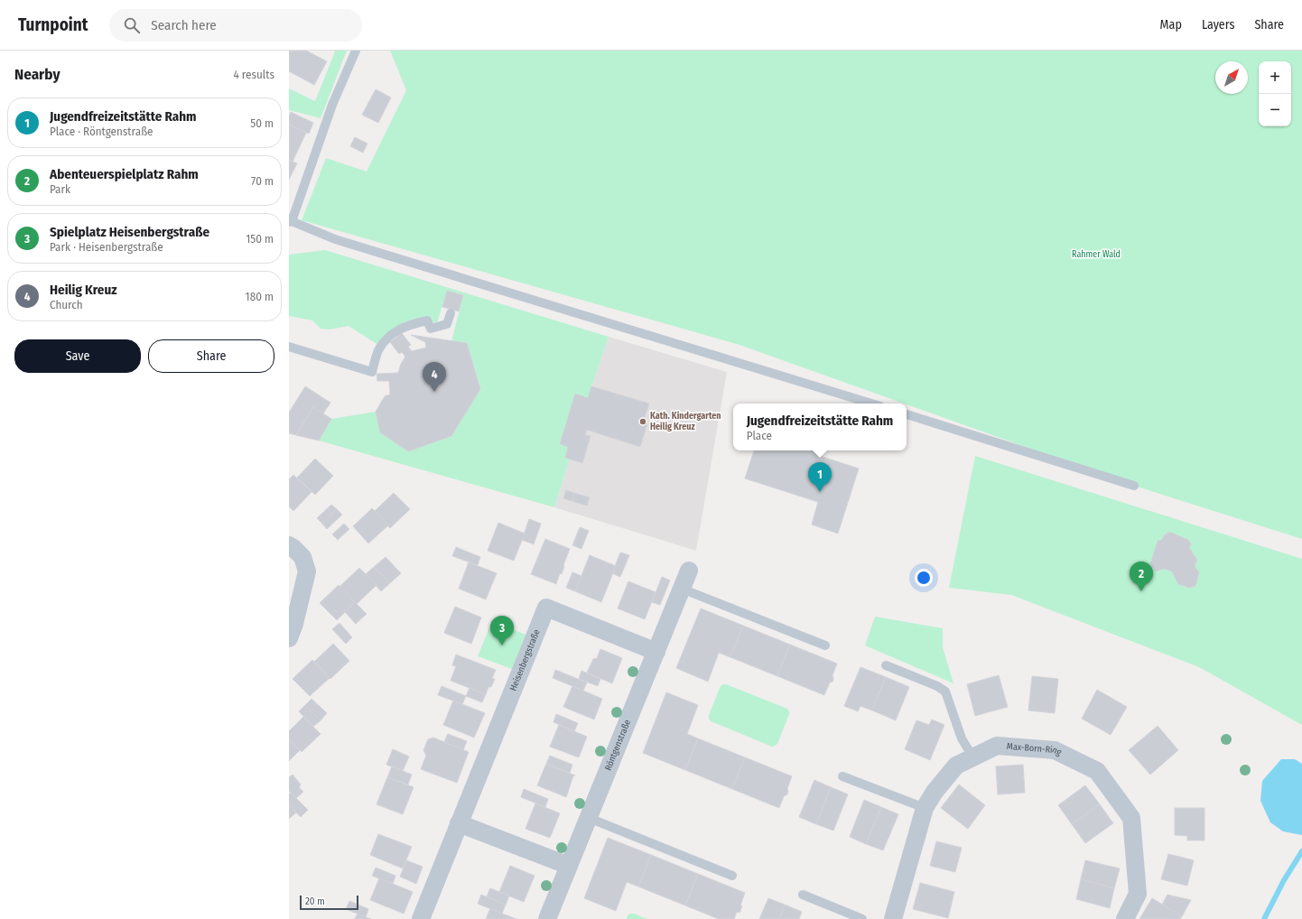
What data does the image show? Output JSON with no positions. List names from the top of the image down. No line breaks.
{"streets":{"street":["Heisenbergstraße","Röntgenstraße","Max-Born-Ring"]},"crossings":[["Heisenbergstraße","Röntgenstraße"]],"parks":["Rahmer Wald"],"places":["Kath. Kindergarten Heilig Kreuz"],"scale_bar":"20 m","north":"top right","page":{"header":"Turnpoint","search":"Search here","nav":["Map","Layers","Share"],"heading":["Nearby","4 results"],"map_buttons":["+","−"],"list":[{"mark":"1","name":"Jugendfreizeitstätte Rahm","note":"Place · Röntgenstraße","value":"50 m"},{"mark":"2","name":"Abenteuerspielplatz Rahm","note":"Park","value":"70 m"},{"mark":"3","name":"Spielplatz Heisenbergstraße","note":"Park · Heisenbergstraße","value":"150 m"},{"mark":"4","name":"Heilig Kreuz","note":"Church","value":"180 m"}],"buttons":["Save","Share"],"pins":["4","1","2","3"],"popup":["Jugendfreizeitstätte Rahm","Place"],"scale":"20 m"}}
